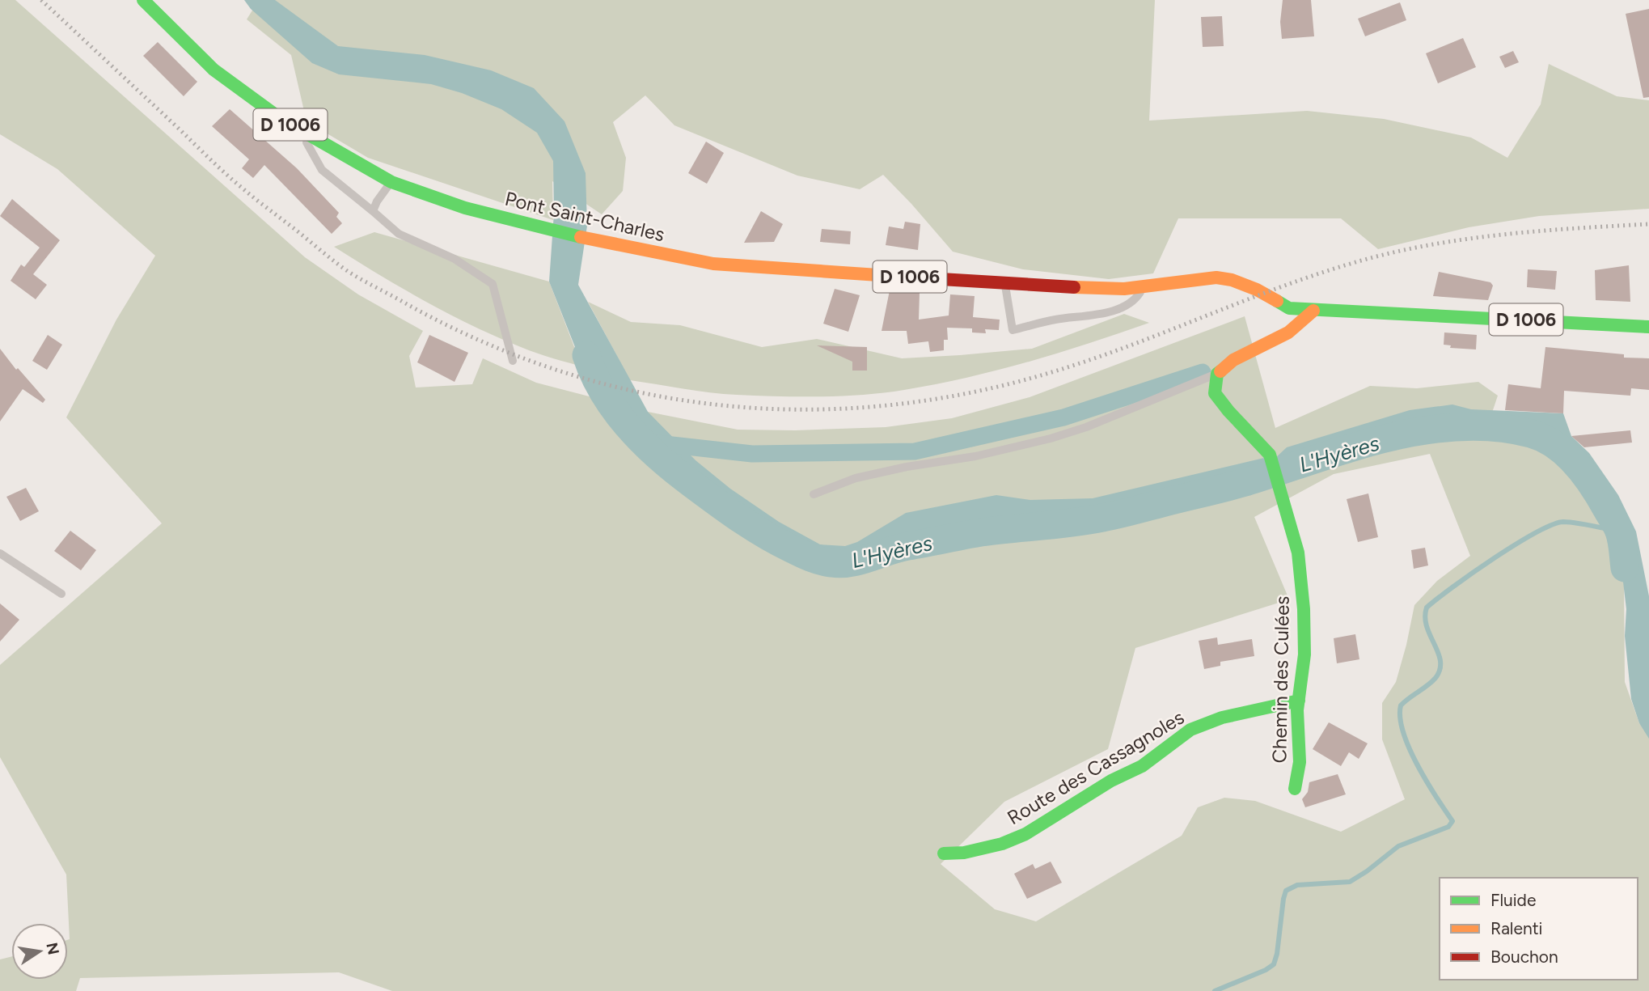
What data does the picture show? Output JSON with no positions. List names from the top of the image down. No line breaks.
{"streets":{"main road":["D 1006","Pont Saint-Charles","Chemin des Culées","Route des Cassagnoles"]},"crossings":[["D 1006","Pont Saint-Charles"],["Chemin des Culées","Route des Cassagnoles"]],"water":["L'Hyères"],"legend":["Fluide","Ralenti","Bouchon"],"north":"right"}
